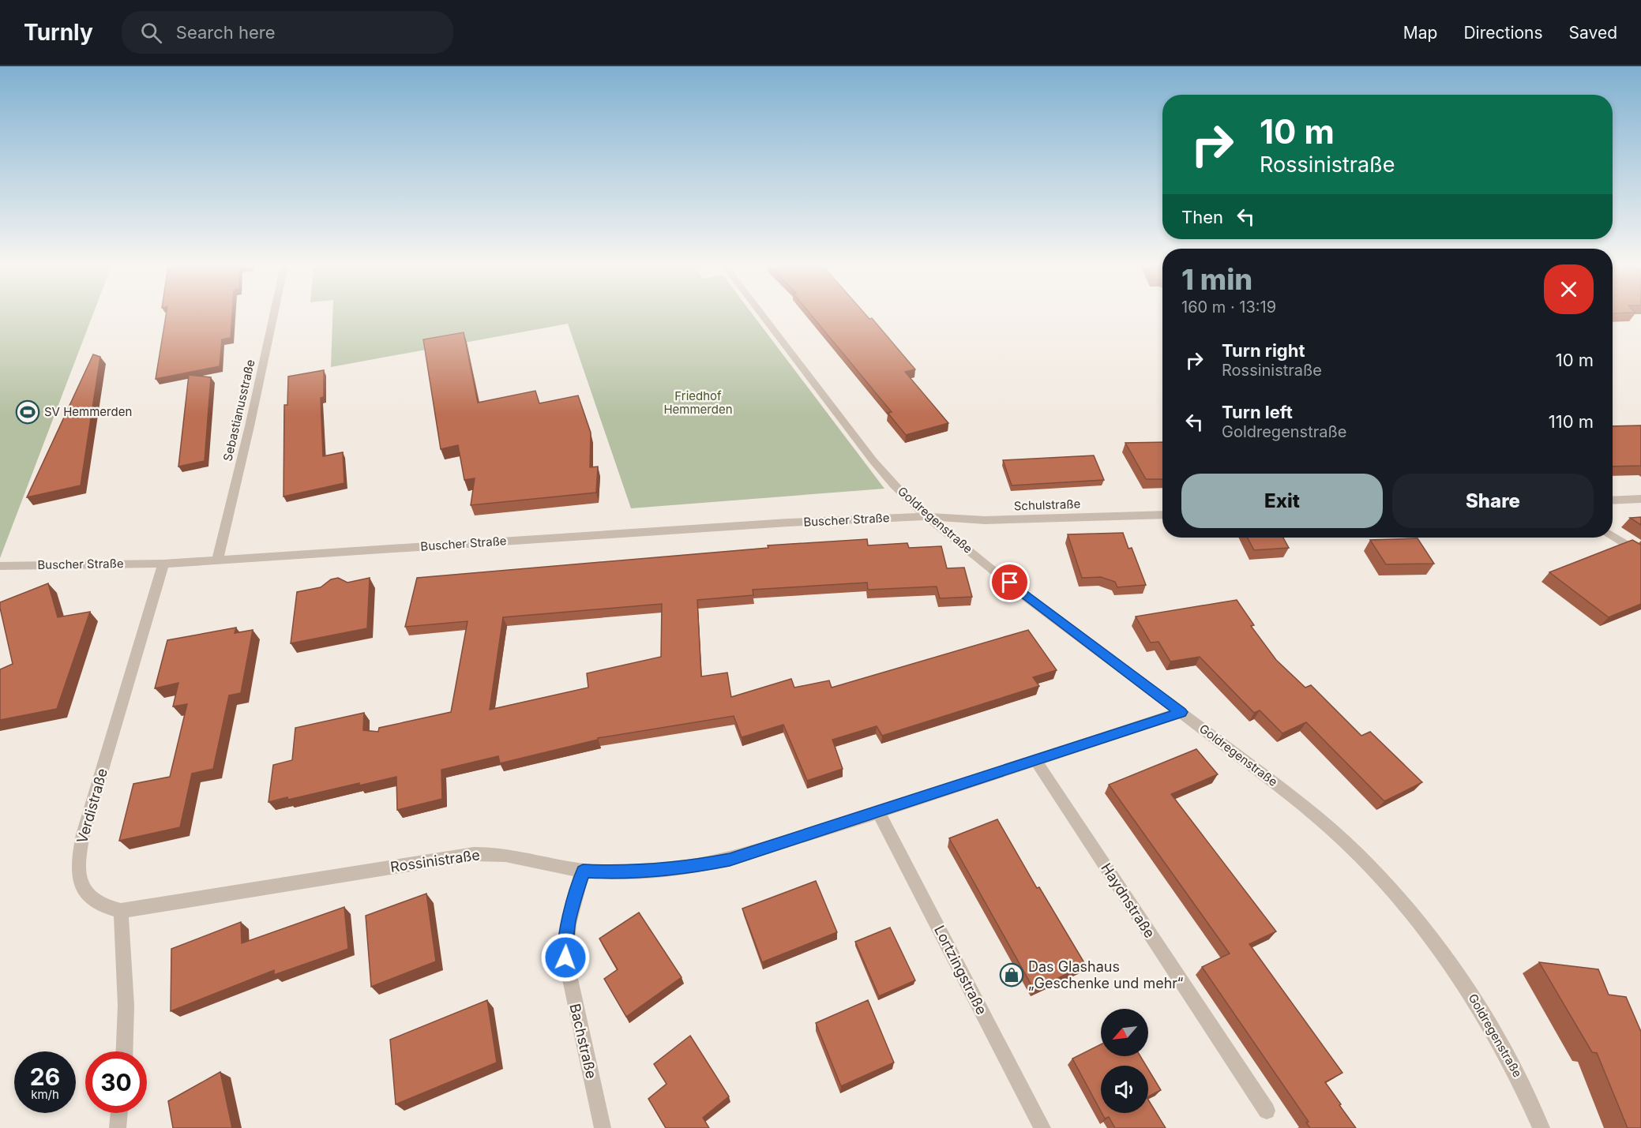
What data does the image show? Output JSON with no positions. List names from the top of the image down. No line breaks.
{"streets":{"street":["Sebastianusstraße","Schulstraße","Buscher Straße","Goldregenstraße","Verdistraße","Rossinistraße","Haydnstraße","Lortzingstraße","Bachstraße"]},"crossings":[["Sebastianusstraße","Buscher Straße"],["Schulstraße","Buscher Straße"],["Schulstraße","Goldregenstraße"],["Buscher Straße","Goldregenstraße"],["Buscher Straße","Verdistraße"],["Goldregenstraße","Rossinistraße"],["Verdistraße","Rossinistraße"],["Rossinistraße","Haydnstraße"],["Rossinistraße","Lortzingstraße"],["Rossinistraße","Bachstraße"]],"parks":["Friedhof Hemmerden"],"places":{"sports":["SV Hemmerden"],"shop":["Das Glashaus „Geschenke und mehr“"]},"north":"bottom left","page":{"header":"Turnly","search":"Search here","nav":["Map","Directions","Saved"],"turn":["10 m","Rossinistraße"],"then":"Then","heading":["1 min","160 m · 13:19"],"list":[{"name":"Turn right","note":"Rossinistraße","value":"10 m"},{"name":"Turn left","note":"Goldregenstraße","value":"110 m"}],"buttons":["Exit","Share"],"speed":"26 km/h","limit":"30"}}
